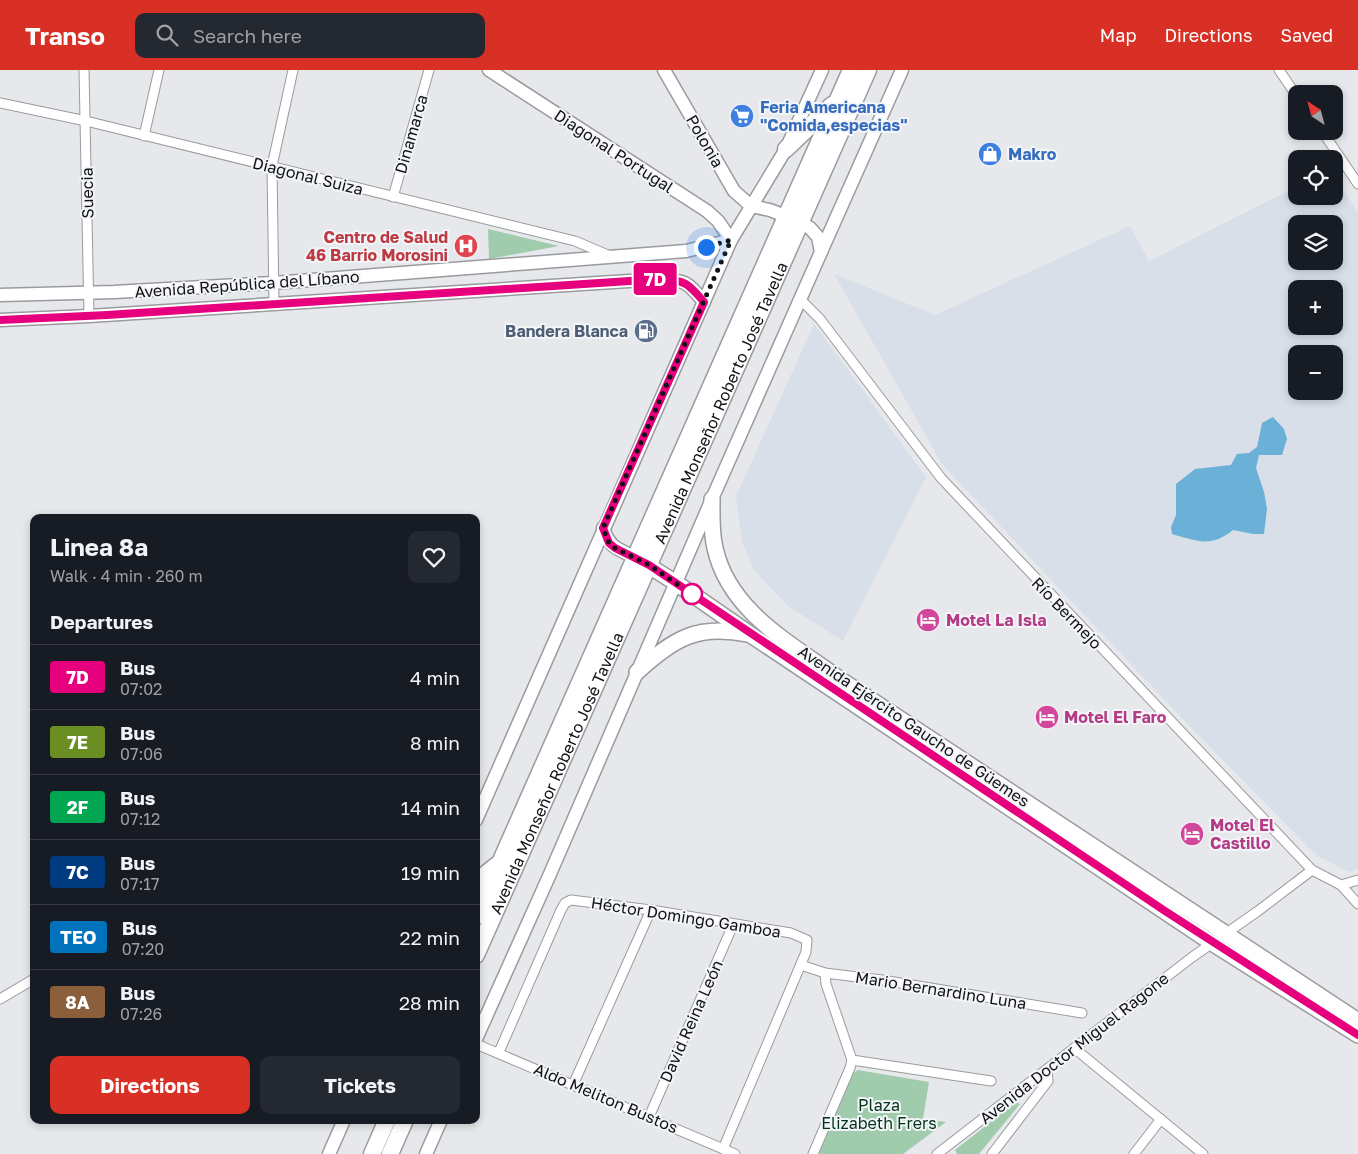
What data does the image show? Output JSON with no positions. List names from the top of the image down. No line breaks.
{"streets":{"highway":["Avenida Monseñor Roberto José Tavella"],"main road":["Polonia","Diagonal Portugal","Avenida República del Líbano","Avenida Ejército Gaucho de Güemes"],"street":["Dinamarca","Diagonal Suiza","Suecia","Río Bermejo","Héctor Domingo Gamboa","Mario Bernardino Luna","David Reina León","Avenida Doctor Miguel Ragone","Aldo Meliton Bustos"]},"crossings":[["Dinamarca","Diagonal Suiza"],["Diagonal Portugal","Avenida República del Líbano"],["Diagonal Suiza","Suecia"],["Diagonal Suiza","Avenida República del Líbano"],["Suecia","Avenida República del Líbano"],["Avenida Monseñor Roberto José Tavella","Avenida Ejército Gaucho de Güemes"],["Río Bermejo","Avenida Doctor Miguel Ragone"],["Avenida Ejército Gaucho de Güemes","Avenida Doctor Miguel Ragone"],["Héctor Domingo Gamboa","Mario Bernardino Luna"],["Héctor Domingo Gamboa","David Reina León"],["Héctor Domingo Gamboa","Aldo Meliton Bustos"],["David Reina León","Aldo Meliton Bustos"]],"parks":["Plaza Elizabeth Frers"],"places":{"supermarket":["Feria Americana \"Comida,especias\""],"shop":["Makro"],"hospital":["Centro de Salud 46 Barrio Morosini"],"fuel station":["Bandera Blanca"],"hotel":["Motel La Isla","Motel El Faro","Motel El Castillo"]},"lines":["bus line 7D"],"north":"top left","page":{"header":"Transo","search":"Search here","nav":["Map","Directions","Saved"],"on_map":"7D","map_buttons":["+","−"],"heading":[["Linea 8a","Walk · 4 min · 260 m"],"Departures"],"list":[{"mark":"7D","name":"Bus","note":"07:02","value":"4 min"},{"mark":"7E","name":"Bus","note":"07:06","value":"8 min"},{"mark":"2F","name":"Bus","note":"07:12","value":"14 min"},{"mark":"7C","name":"Bus","note":"07:17","value":"19 min"},{"mark":"TEO","name":"Bus","note":"07:20","value":"22 min"},{"mark":"8A","name":"Bus","note":"07:26","value":"28 min"}],"buttons":["Directions","Tickets"]}}
